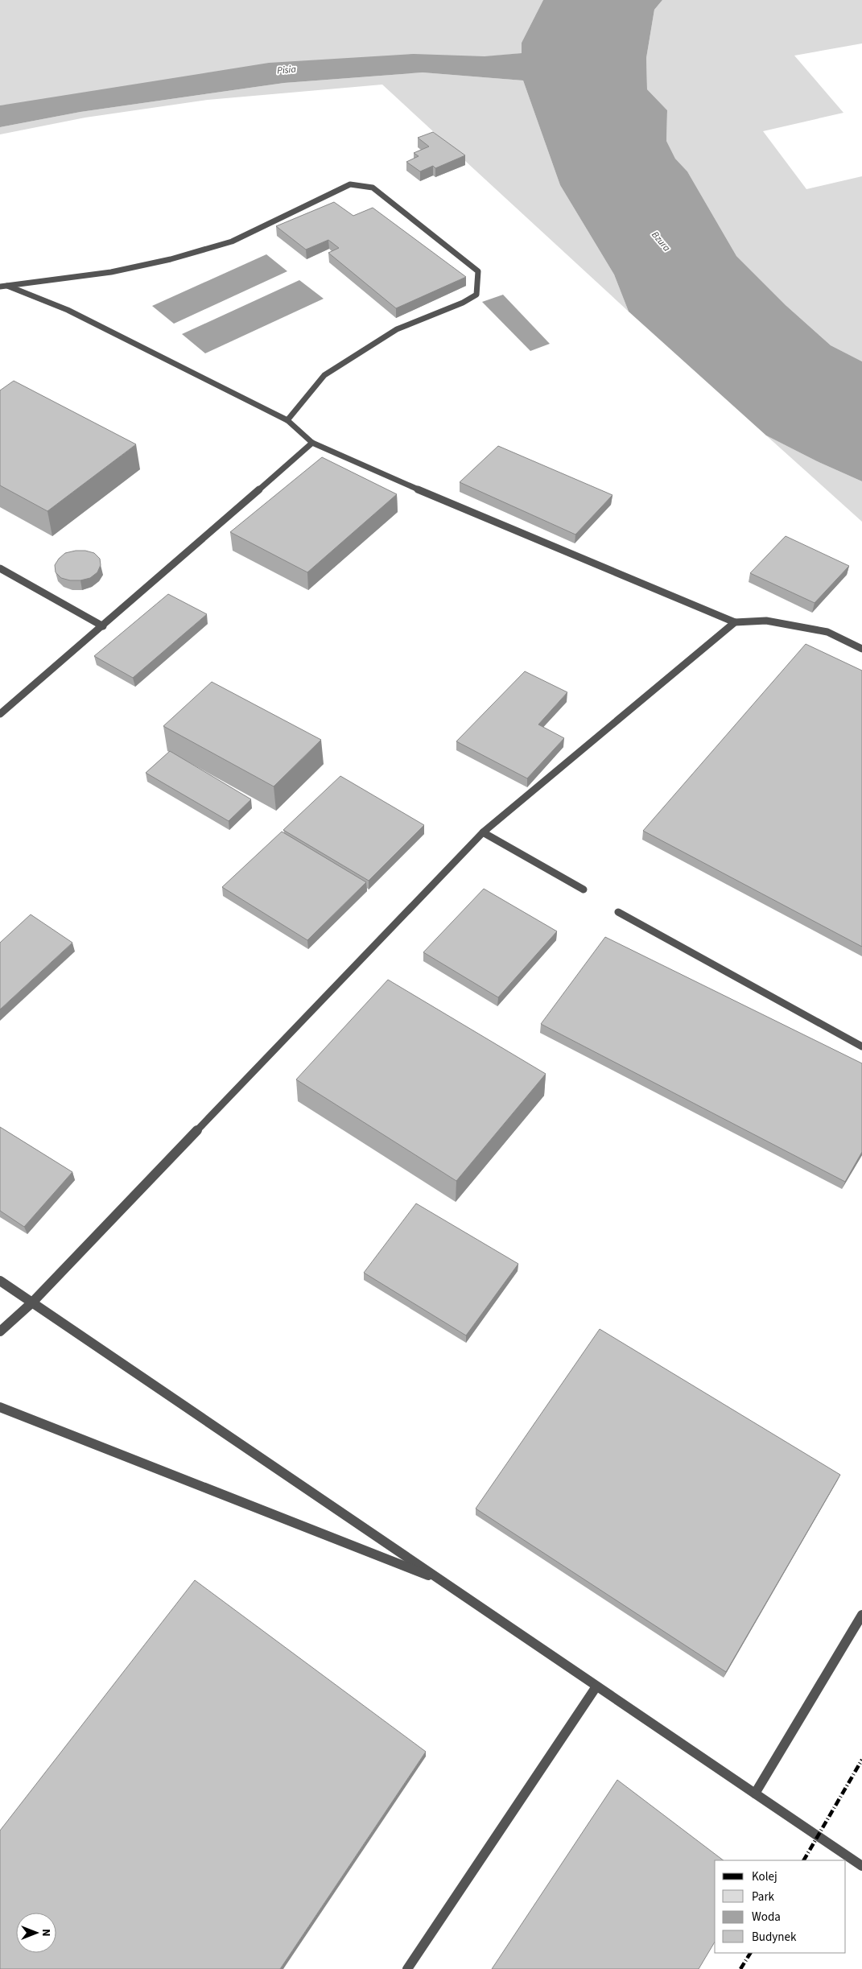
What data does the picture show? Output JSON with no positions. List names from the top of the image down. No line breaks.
{"water":["Pisia","Bzura"],"legend":["Kolej","Park","Woda","Budynek"],"north":"right"}
